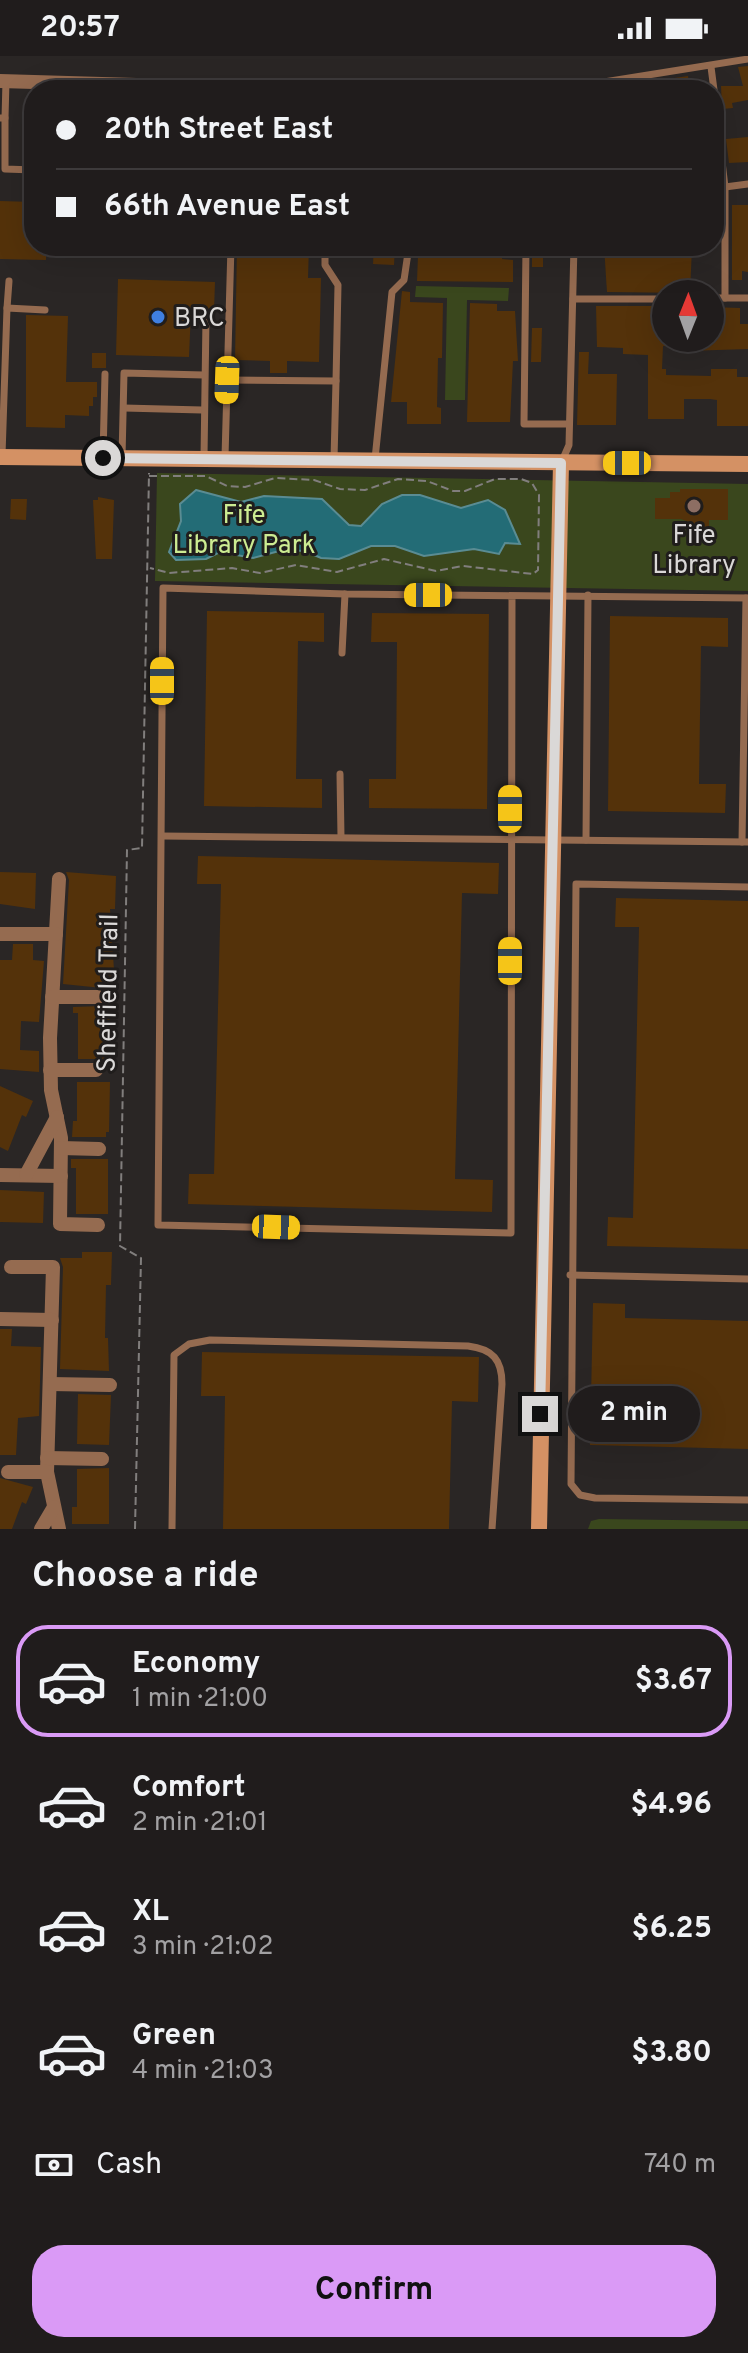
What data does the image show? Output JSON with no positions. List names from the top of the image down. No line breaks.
{"streets":{"path":["Sheffield Trail"]},"parks":["Fife Library Park"],"places":["BRC","Fife Library"],"north":"top","page":{"status":"20:57","banner":["20th Street East","66th Avenue East"],"bubble":"2 min","heading":"Choose a ride","list":[{"name":"Economy","note":"1 min · 21:00","value":"$3.67"},{"name":"Comfort","note":"2 min · 21:01","value":"$4.96"},{"name":"XL","note":"3 min · 21:02","value":"$6.25"},{"name":"Green","note":"4 min · 21:03","value":"$3.80"}],"pay":["Cash","740 m"],"buttons":"Confirm"}}
